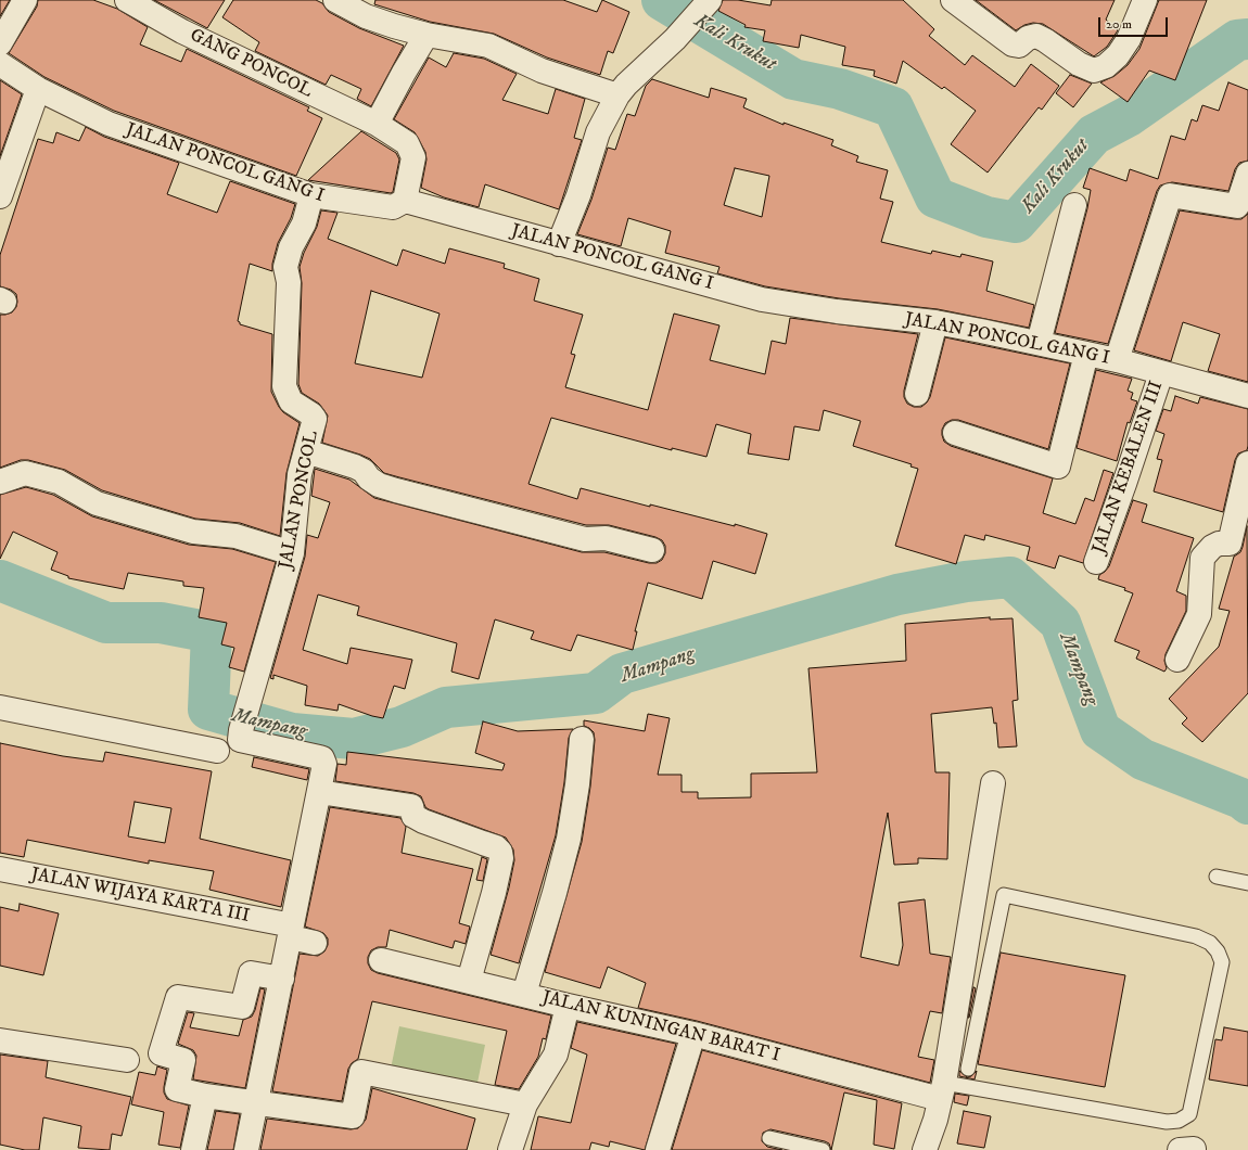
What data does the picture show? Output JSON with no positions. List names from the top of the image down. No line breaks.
{"streets":{"street":["GANG PONCOL","JALAN PONCOL GANG I","JALAN KEBALEN III","JALAN PONCOL","JALAN WIJAYA KARTA III","JALAN KUNINGAN BARAT I"]},"crossings":[["GANG PONCOL","JALAN PONCOL GANG I"],["JALAN PONCOL GANG I","JALAN KEBALEN III"],["JALAN PONCOL GANG I","JALAN PONCOL"]],"water":["Kali Krukut","Mampang"],"scale_bar":"20 m"}
